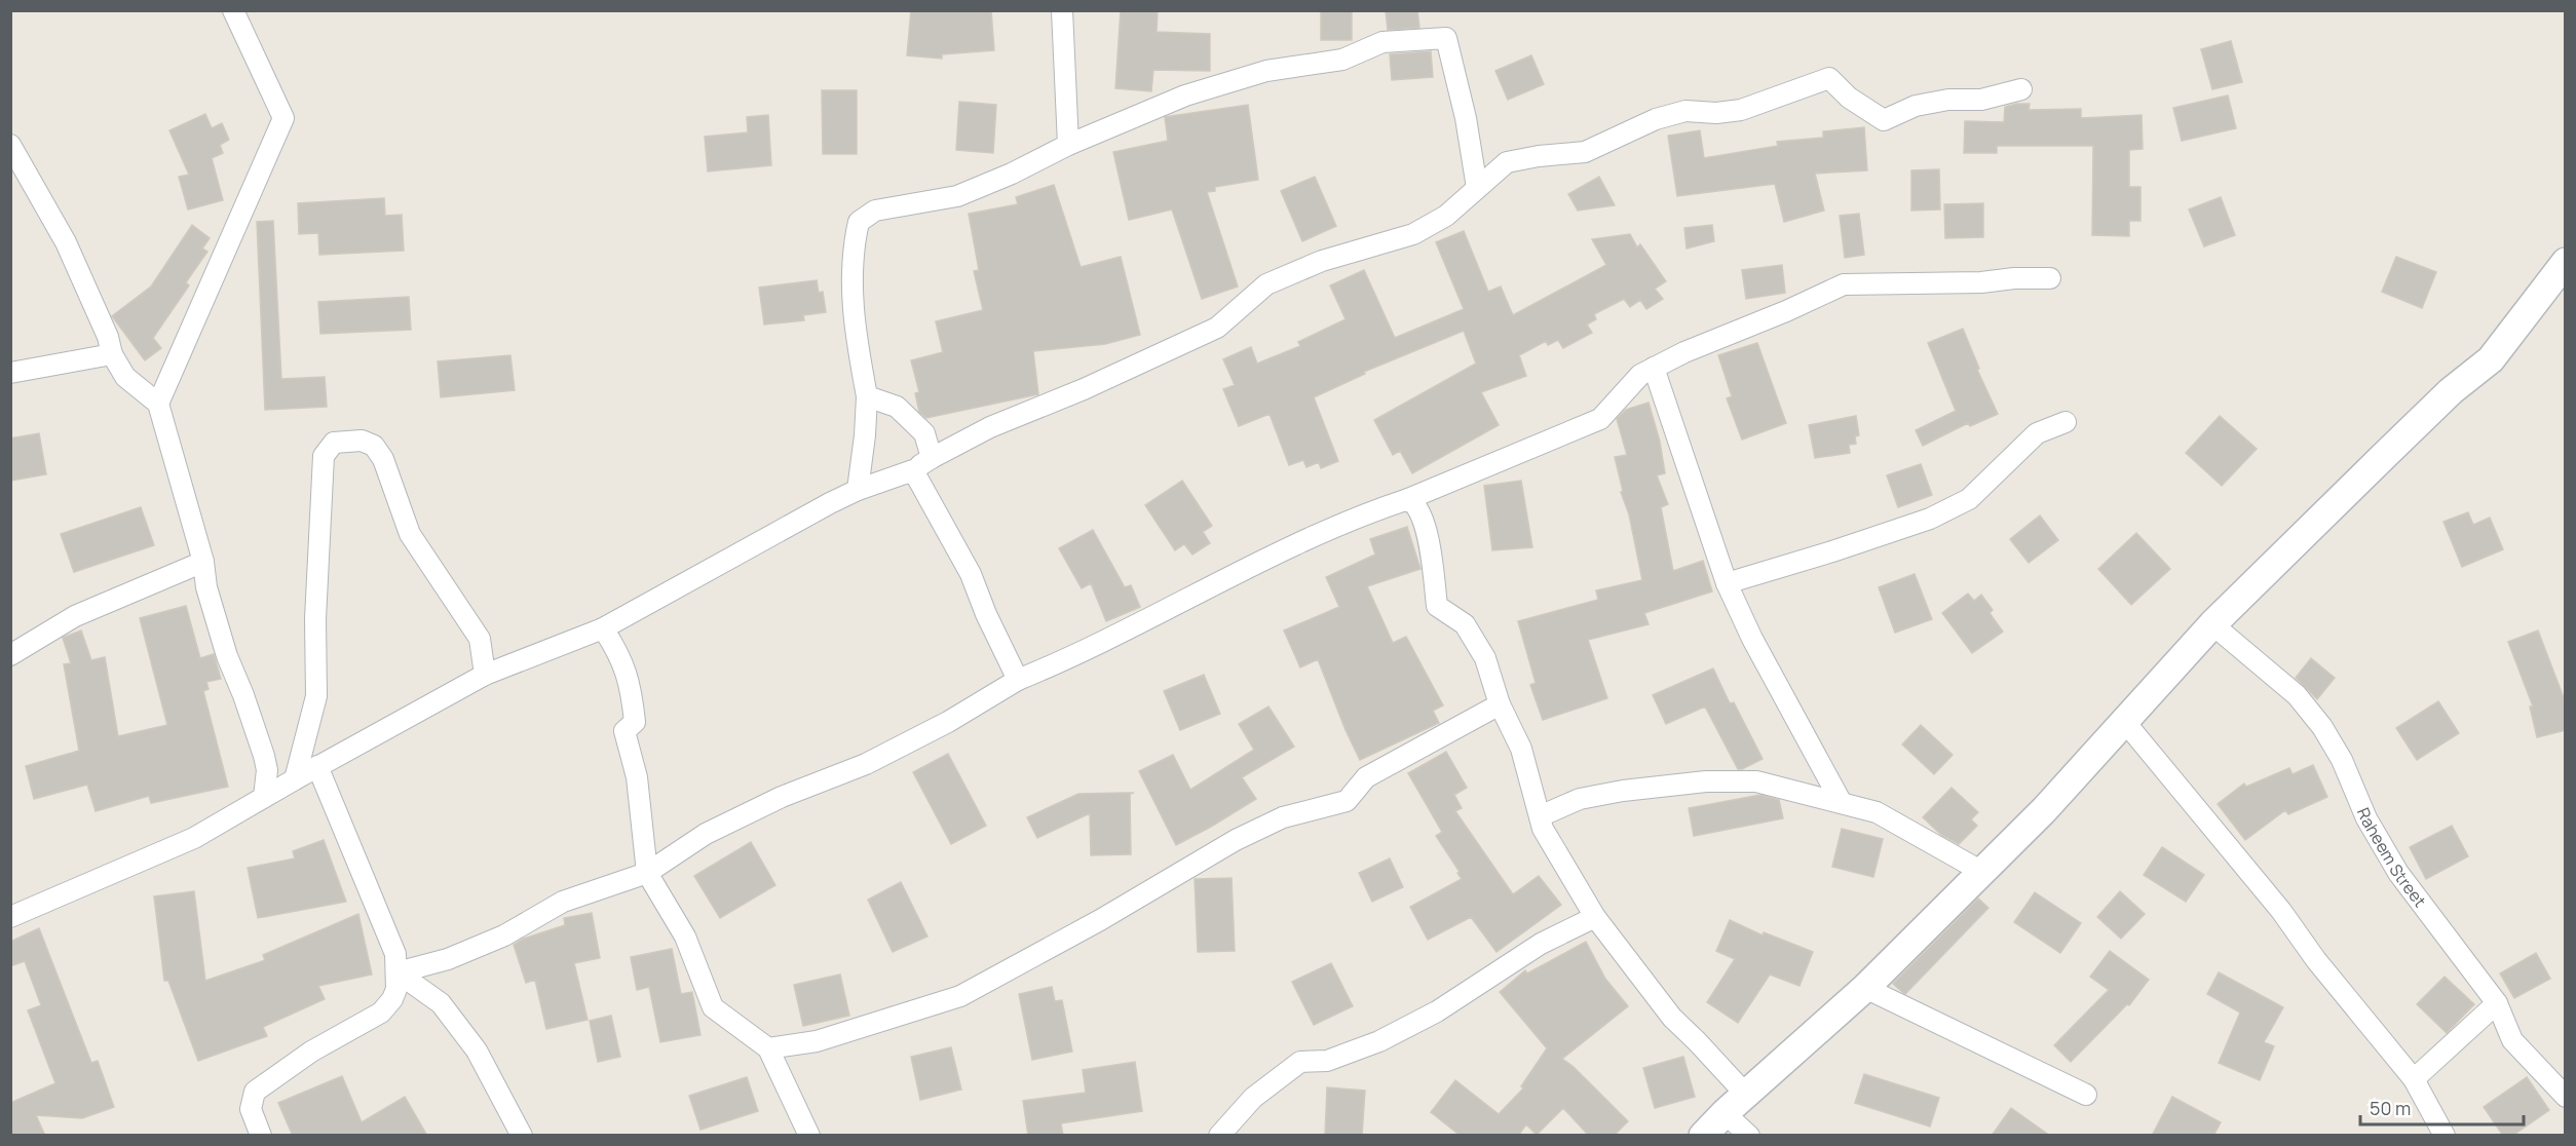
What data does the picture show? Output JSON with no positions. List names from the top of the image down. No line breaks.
{"streets":{"street":["Raheem Street"]},"scale_bar":"50 m"}
